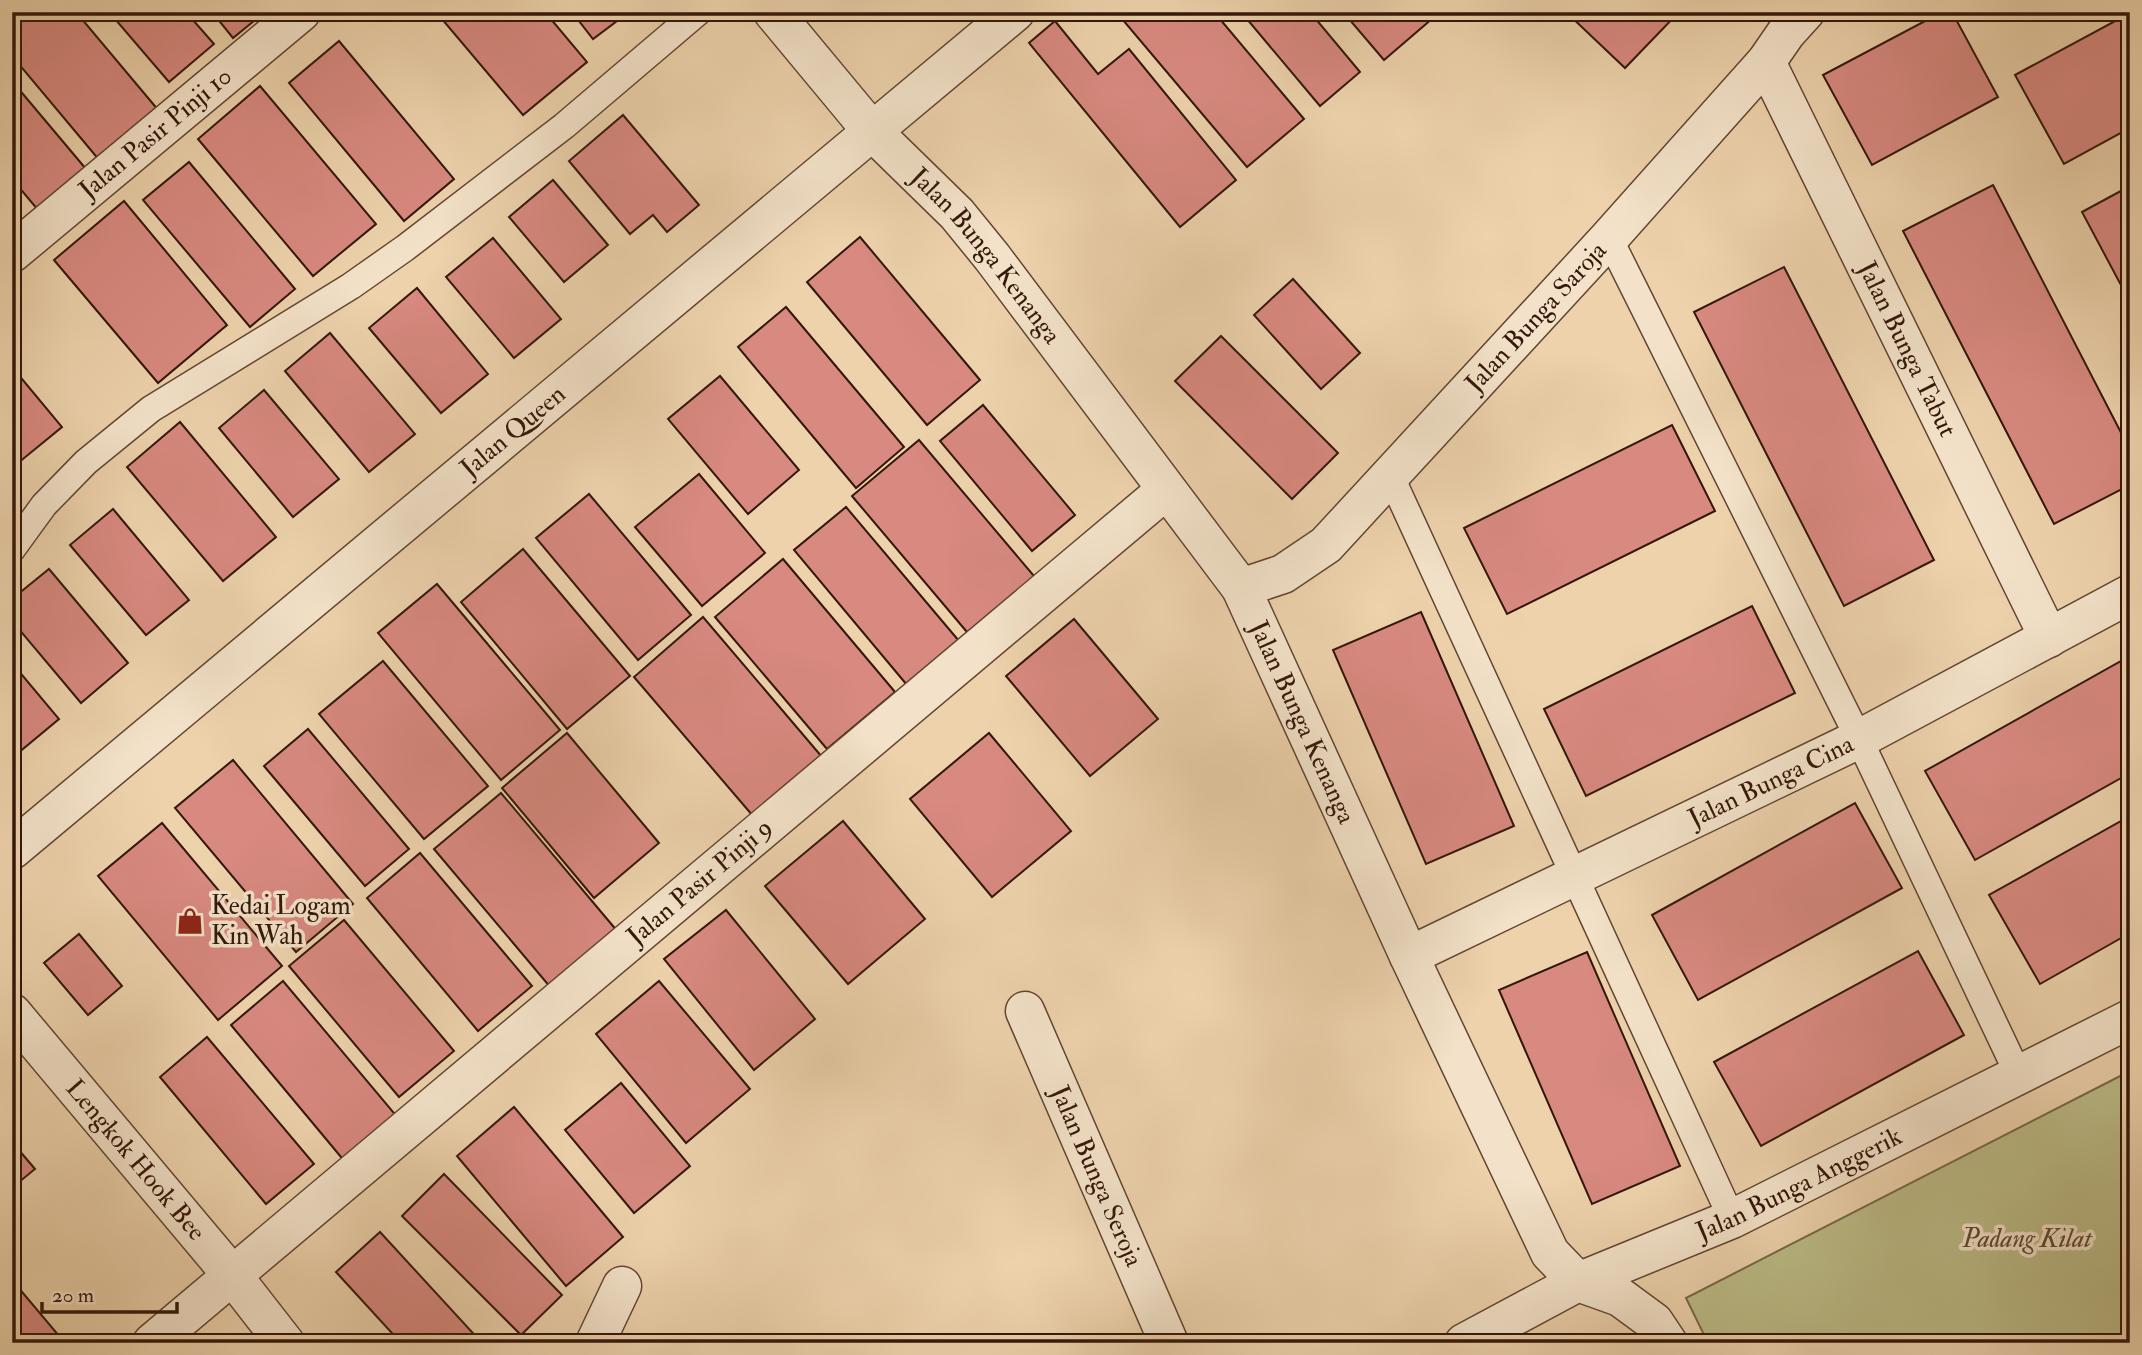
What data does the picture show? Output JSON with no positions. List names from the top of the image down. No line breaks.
{"streets":{"street":["Jalan Pasir Pinji 10","Jalan Bunga Kenanga","Jalan Bunga Saroja","Jalan Bunga Tabut","Jalan Queen","Jalan Bunga Cina","Jalan Pasir Pinji 9","Lengkok Hook Bee","Jalan Bunga Seroja","Jalan Bunga Anggerik"]},"crossings":[["Jalan Bunga Kenanga","Jalan Bunga Saroja"],["Jalan Bunga Kenanga","Jalan Queen"],["Jalan Bunga Kenanga","Jalan Bunga Cina"],["Jalan Bunga Kenanga","Jalan Pasir Pinji 9"],["Jalan Bunga Kenanga","Jalan Bunga Anggerik"],["Jalan Bunga Saroja","Jalan Bunga Tabut"],["Jalan Bunga Tabut","Jalan Bunga Cina"],["Jalan Pasir Pinji 9","Lengkok Hook Bee"]],"parks":["Padang Kilat"],"places":{"shop":["Kedai Logam Kin Wah"]},"scale_bar":"20 m"}
